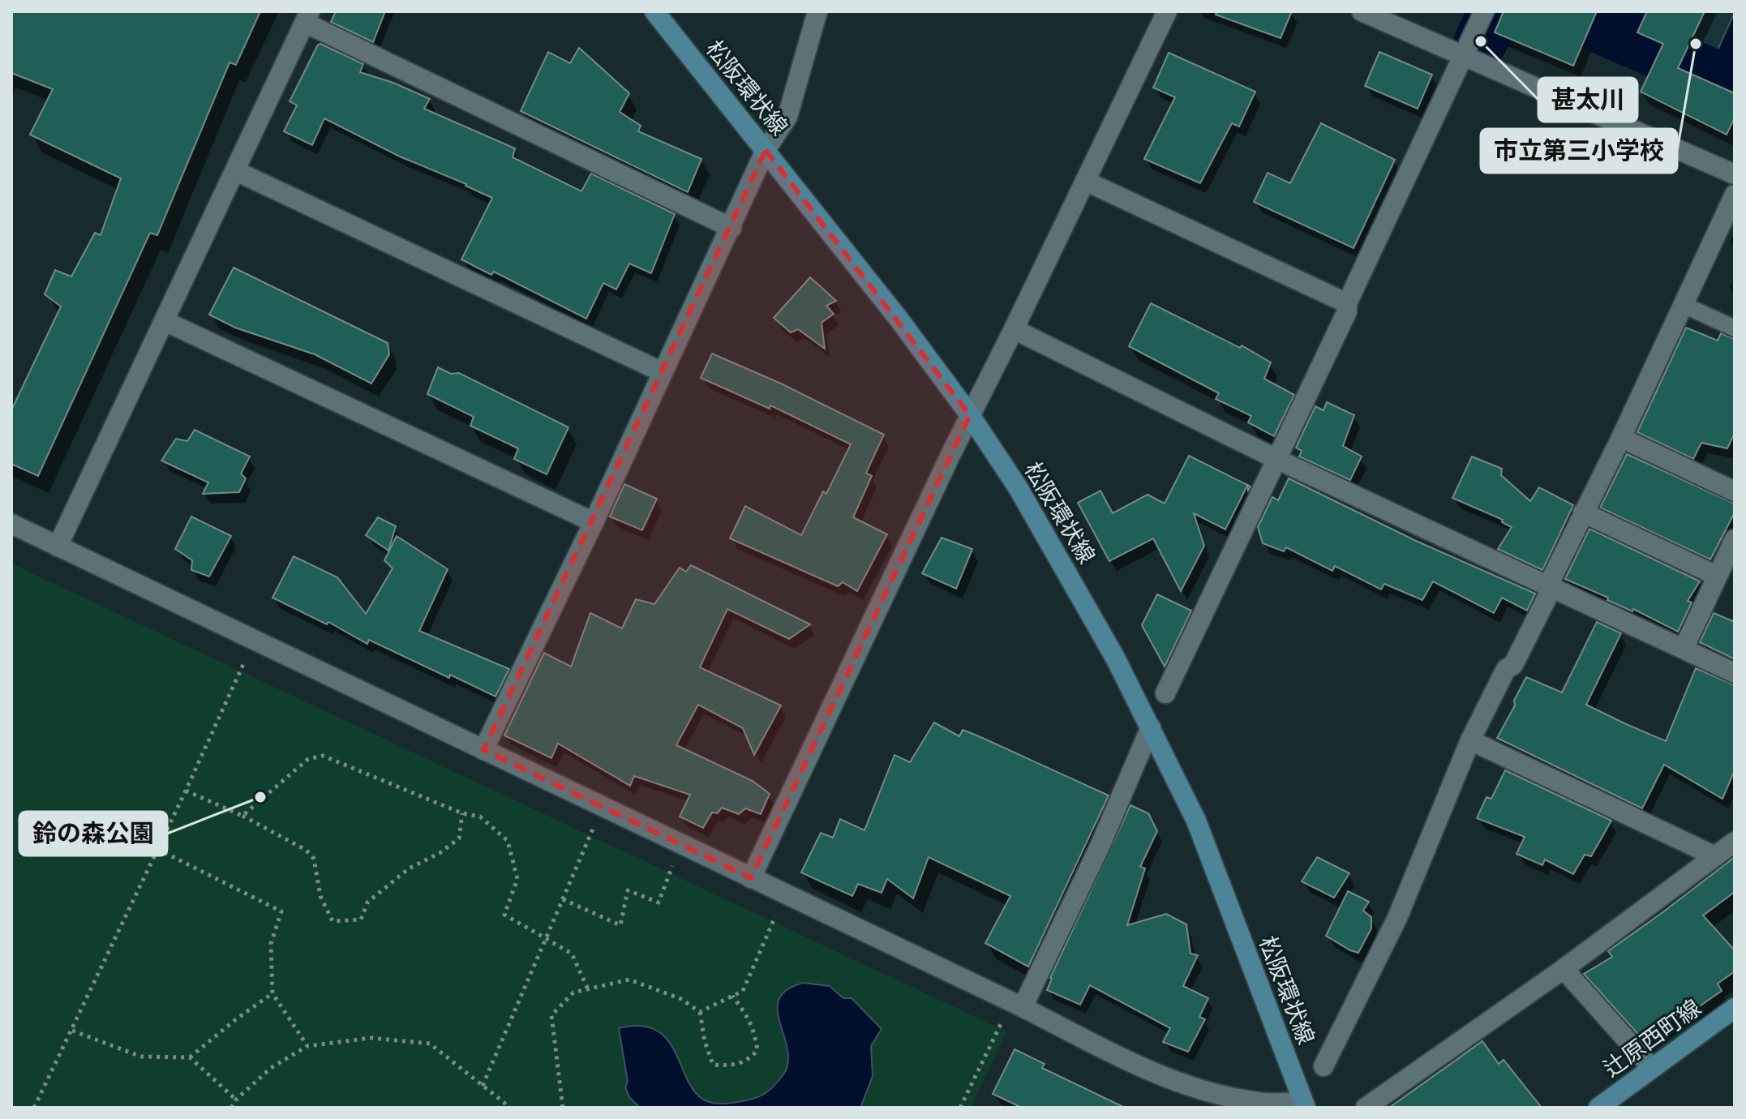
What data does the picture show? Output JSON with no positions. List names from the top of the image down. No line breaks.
{"streets":{"main road":["松阪環状線","辻原西町線"]},"places":["甚太川","市立第三小学校","鈴の森公園"]}
